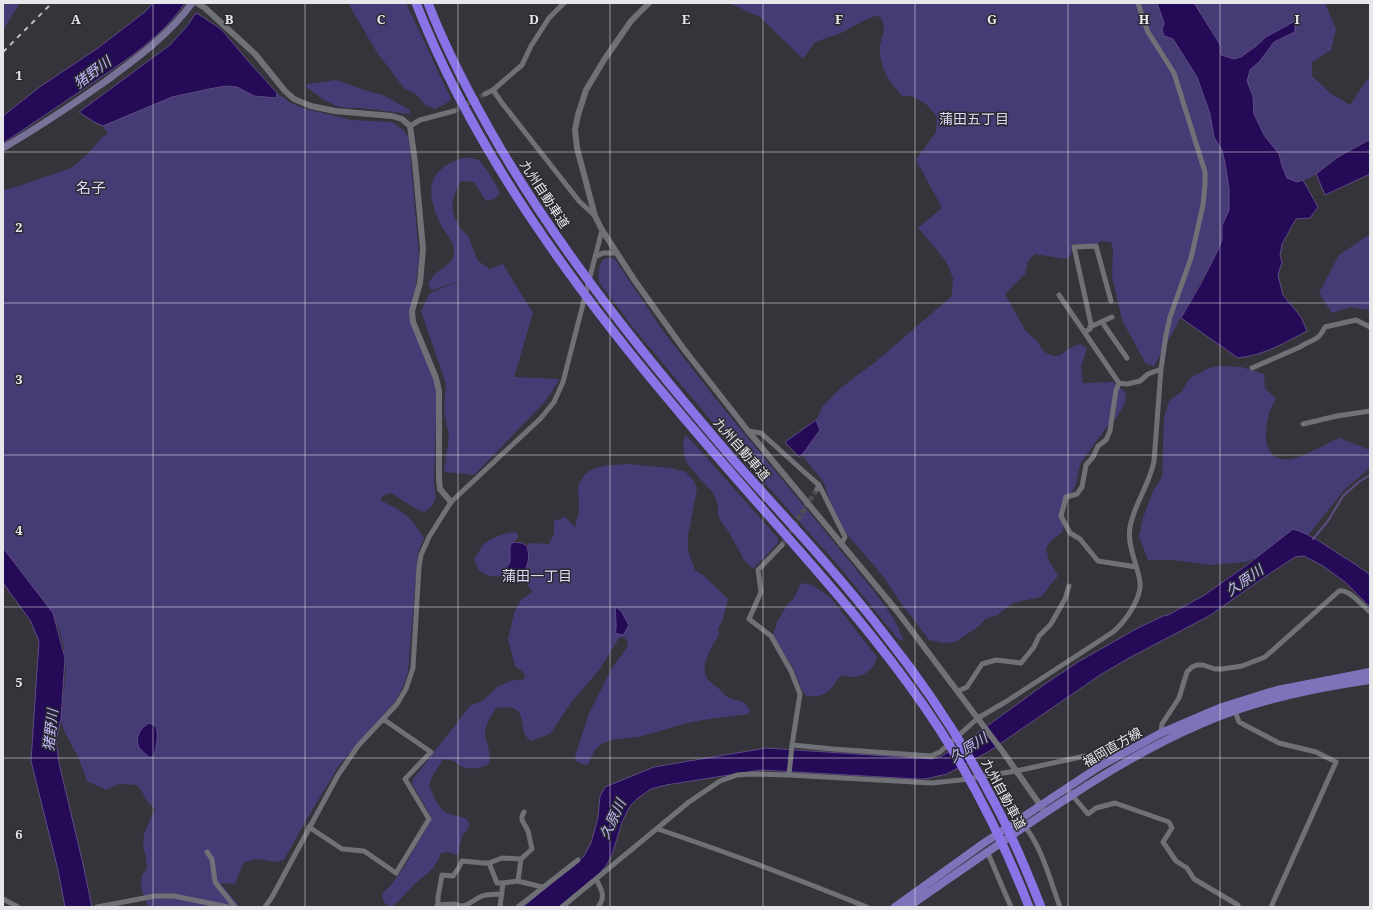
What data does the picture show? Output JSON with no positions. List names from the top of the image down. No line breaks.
{"streets":{"highway":["九州自動車道"],"main road":["福岡直方線"]},"districts":["蒲田五丁目","名子","蒲田一丁目"],"water":["猪野川","久原川"],"grid":{"columns":["A","B","C","D","E","F","G","H","I"],"rows":["1","2","3","4","5","6"]}}
